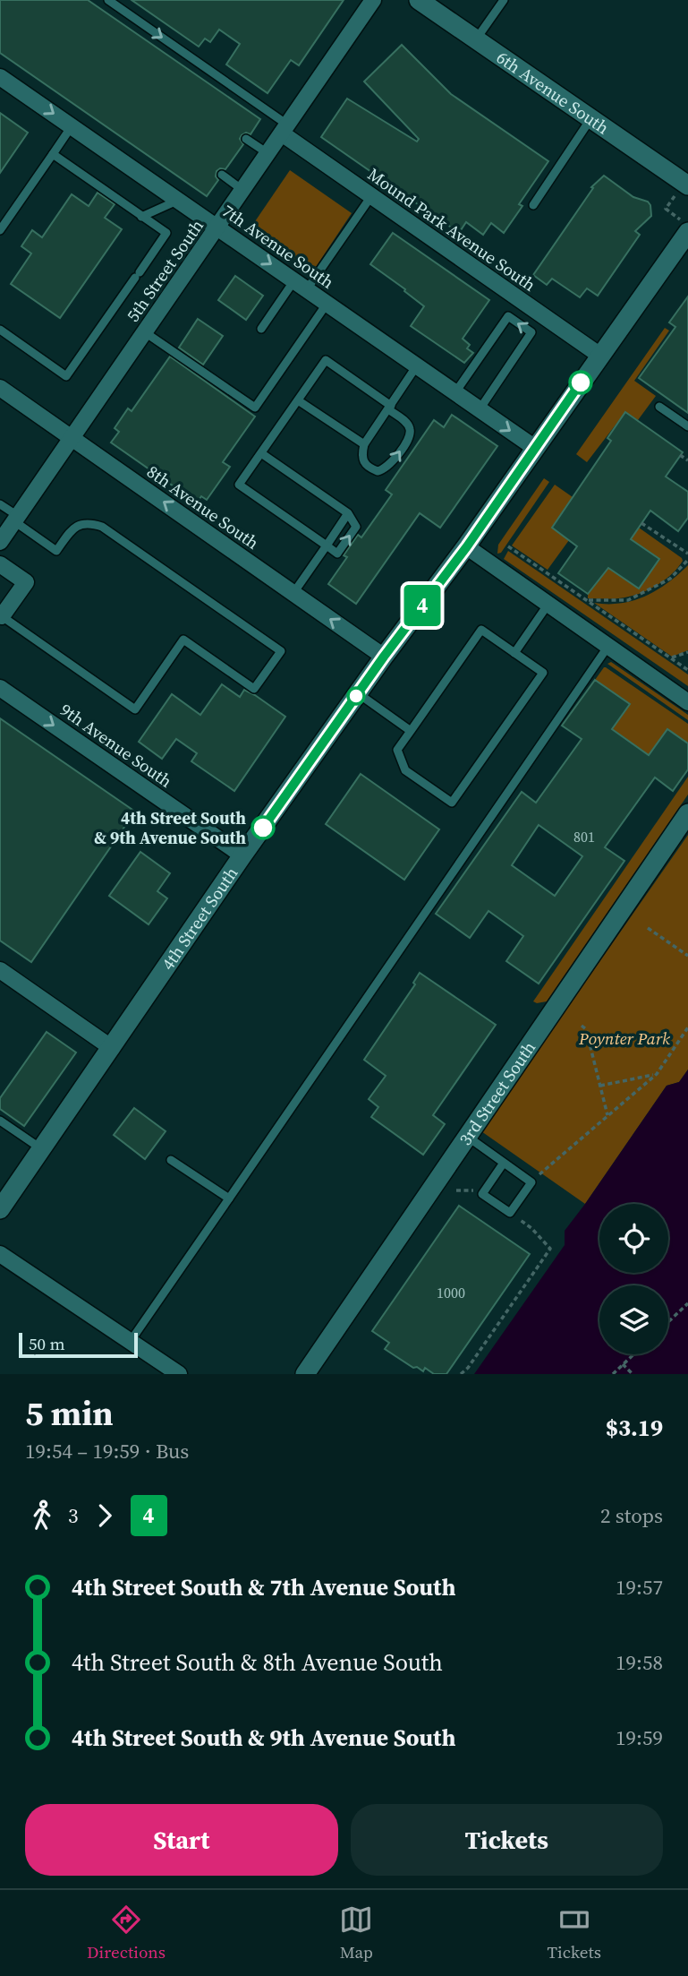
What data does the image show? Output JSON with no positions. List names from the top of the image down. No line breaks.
{"streets":{"main road":["6th Avenue South","4th Street South","3rd Street South"],"street":["Mound Park Avenue South","7th Avenue South","5th Street South","8th Avenue South","9th Avenue South"]},"crossings":[["Mound Park Avenue South","5th Street South"],["Mound Park Avenue South","4th Street South"],["7th Avenue South","5th Street South"],["7th Avenue South","4th Street South"],["5th Street South","8th Avenue South"],["8th Avenue South","4th Street South"],["9th Avenue South","4th Street South"]],"one_way":["7th Avenue South","8th Avenue South","9th Avenue South"],"parks":["Poynter Park"],"places":["4th Street South & 9th Avenue South"],"lines":["bus line 4"],"house_numbers":["801","1000"],"scale_bar":"50 m","page":{"on_map":"4","scale":"50 m","heading":["5 min","19:54 – 19:59 · Bus","$3.19"],"legs":["3","4","2 stops"],"list":[{"name":"4th Street South & 7th Avenue South","value":"19:57"},{"name":"4th Street South & 8th Avenue South","value":"19:58"},{"name":"4th Street South & 9th Avenue South","value":"19:59"}],"buttons":["Start","Tickets"],"tabs":["Directions","Map","Tickets"]}}
